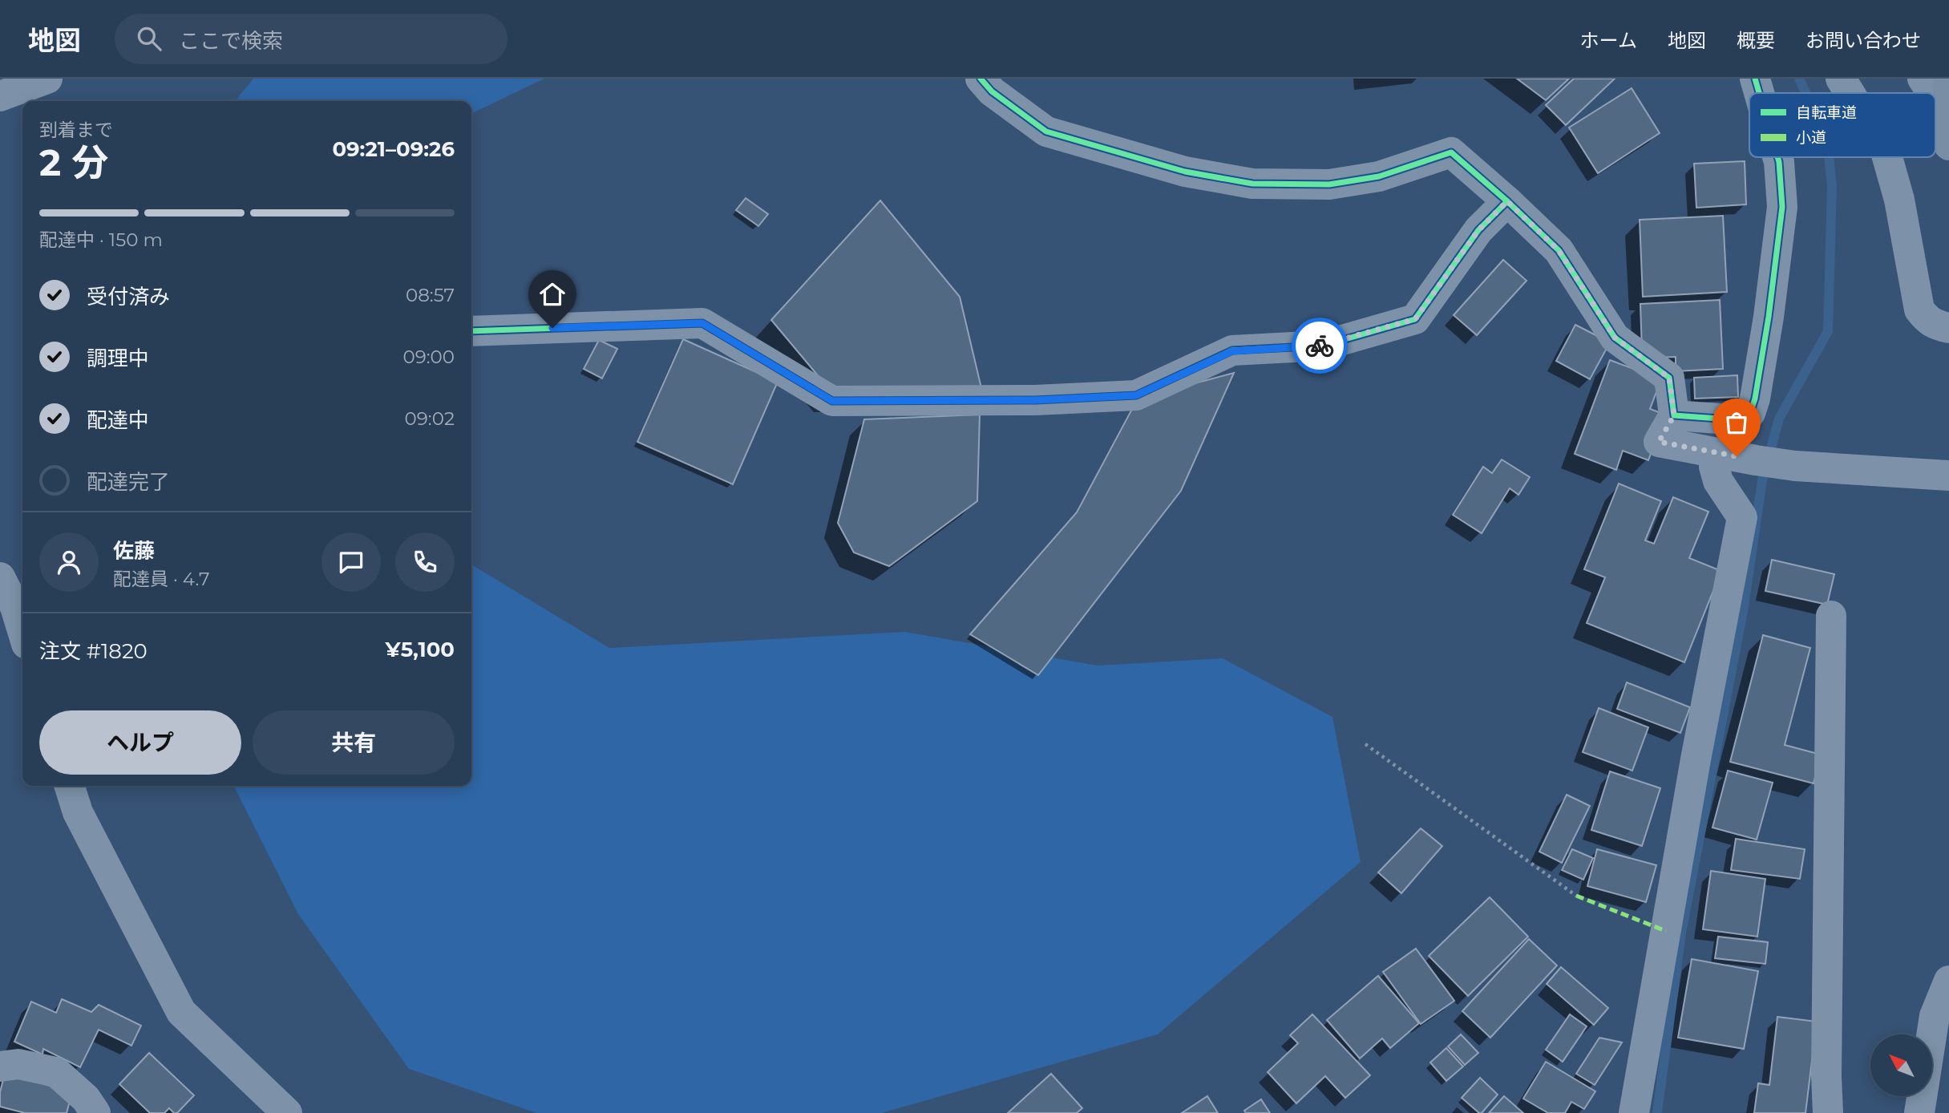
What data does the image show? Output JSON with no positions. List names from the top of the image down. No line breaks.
{"legend":["自転車道","小道"],"north":"top left","page":{"header":"地図","search":"ここで検索","nav":["ホーム","地図","概要","お問い合わせ"],"heading":["2 分","到着まで","09:21–09:26"],"panel":["佐藤","配達員 · 4.7","注文 #1820","¥5,100"],"bar":"配達中 · 150 m","list":[["受付済み","08:57"],["調理中","09:00"],["配達中","09:02"],"配達完了"],"buttons":["ヘルプ","共有"]}}
